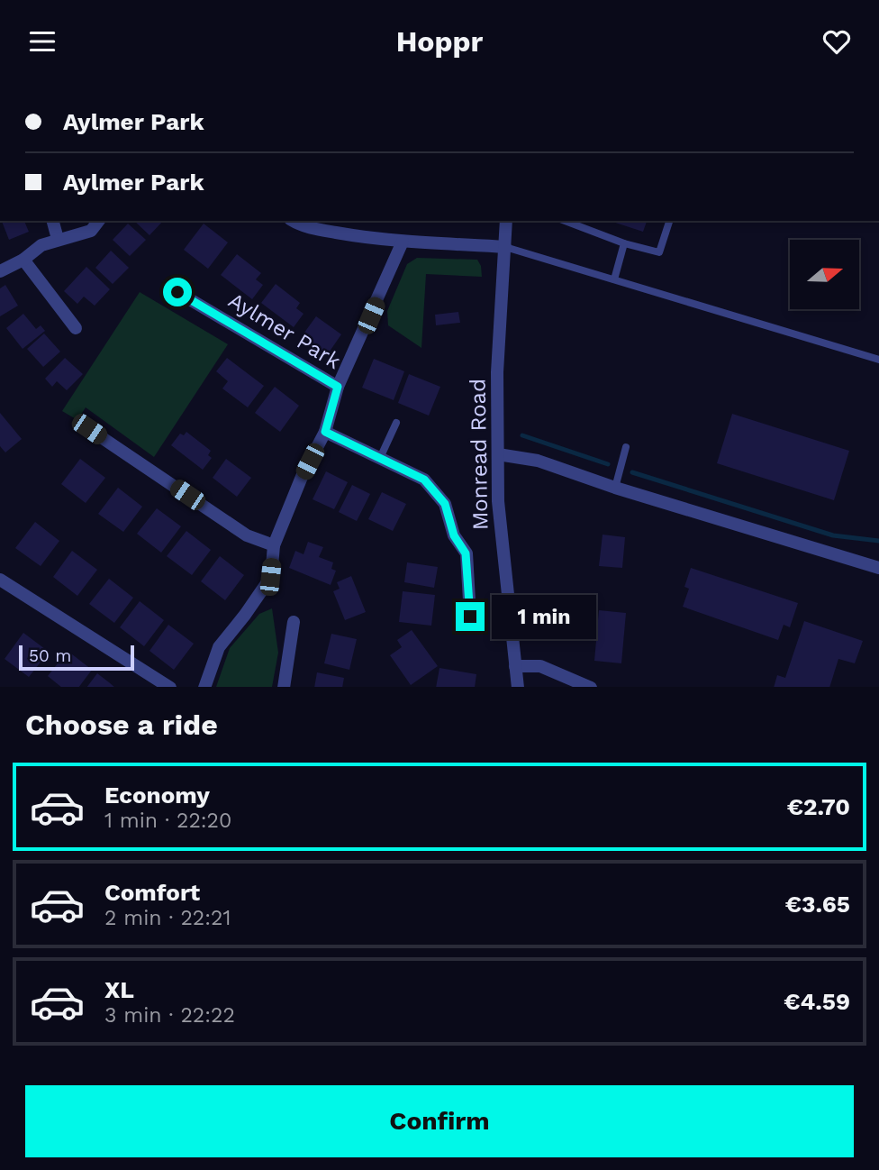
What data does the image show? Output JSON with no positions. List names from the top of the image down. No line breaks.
{"streets":{"street":["Aylmer Park","Monread Road"]},"scale_bar":"50 m","north":"right","page":{"header":"Hoppr","banner":["Aylmer Park","Aylmer Park"],"bubble":"1 min","scale":"50 m","heading":"Choose a ride","list":[{"name":"Economy","note":"1 min · 22:20","value":"€2.70"},{"name":"Comfort","note":"2 min · 22:21","value":"€3.65"},{"name":"XL","note":"3 min · 22:22","value":"€4.59"}],"buttons":"Confirm"}}
